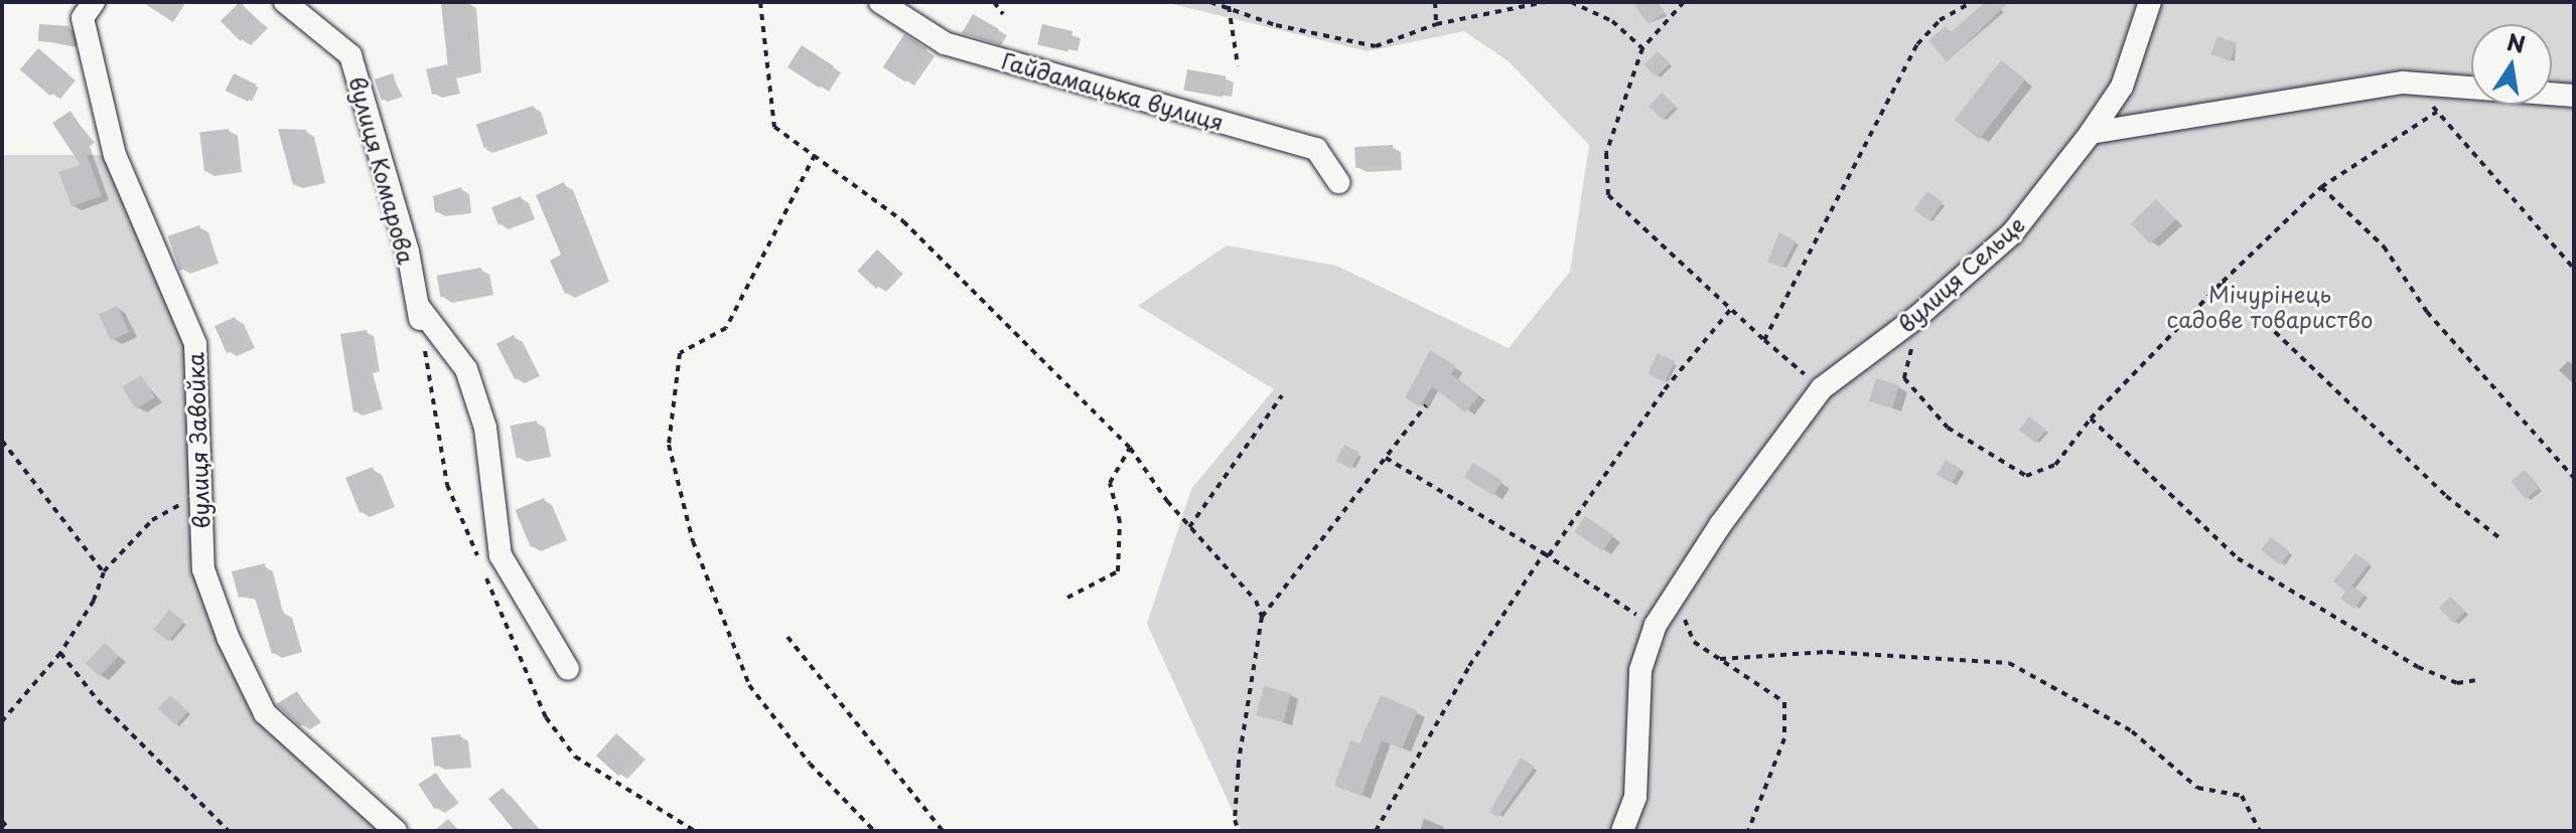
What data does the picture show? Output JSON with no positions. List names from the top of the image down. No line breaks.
{"streets":{"street":["Гайдамацька вулиця","вулиця Комарова","вулиця Сельце","вулиця Завойка"]},"parks":["Мічурінець садове товариство"],"north":"top"}
